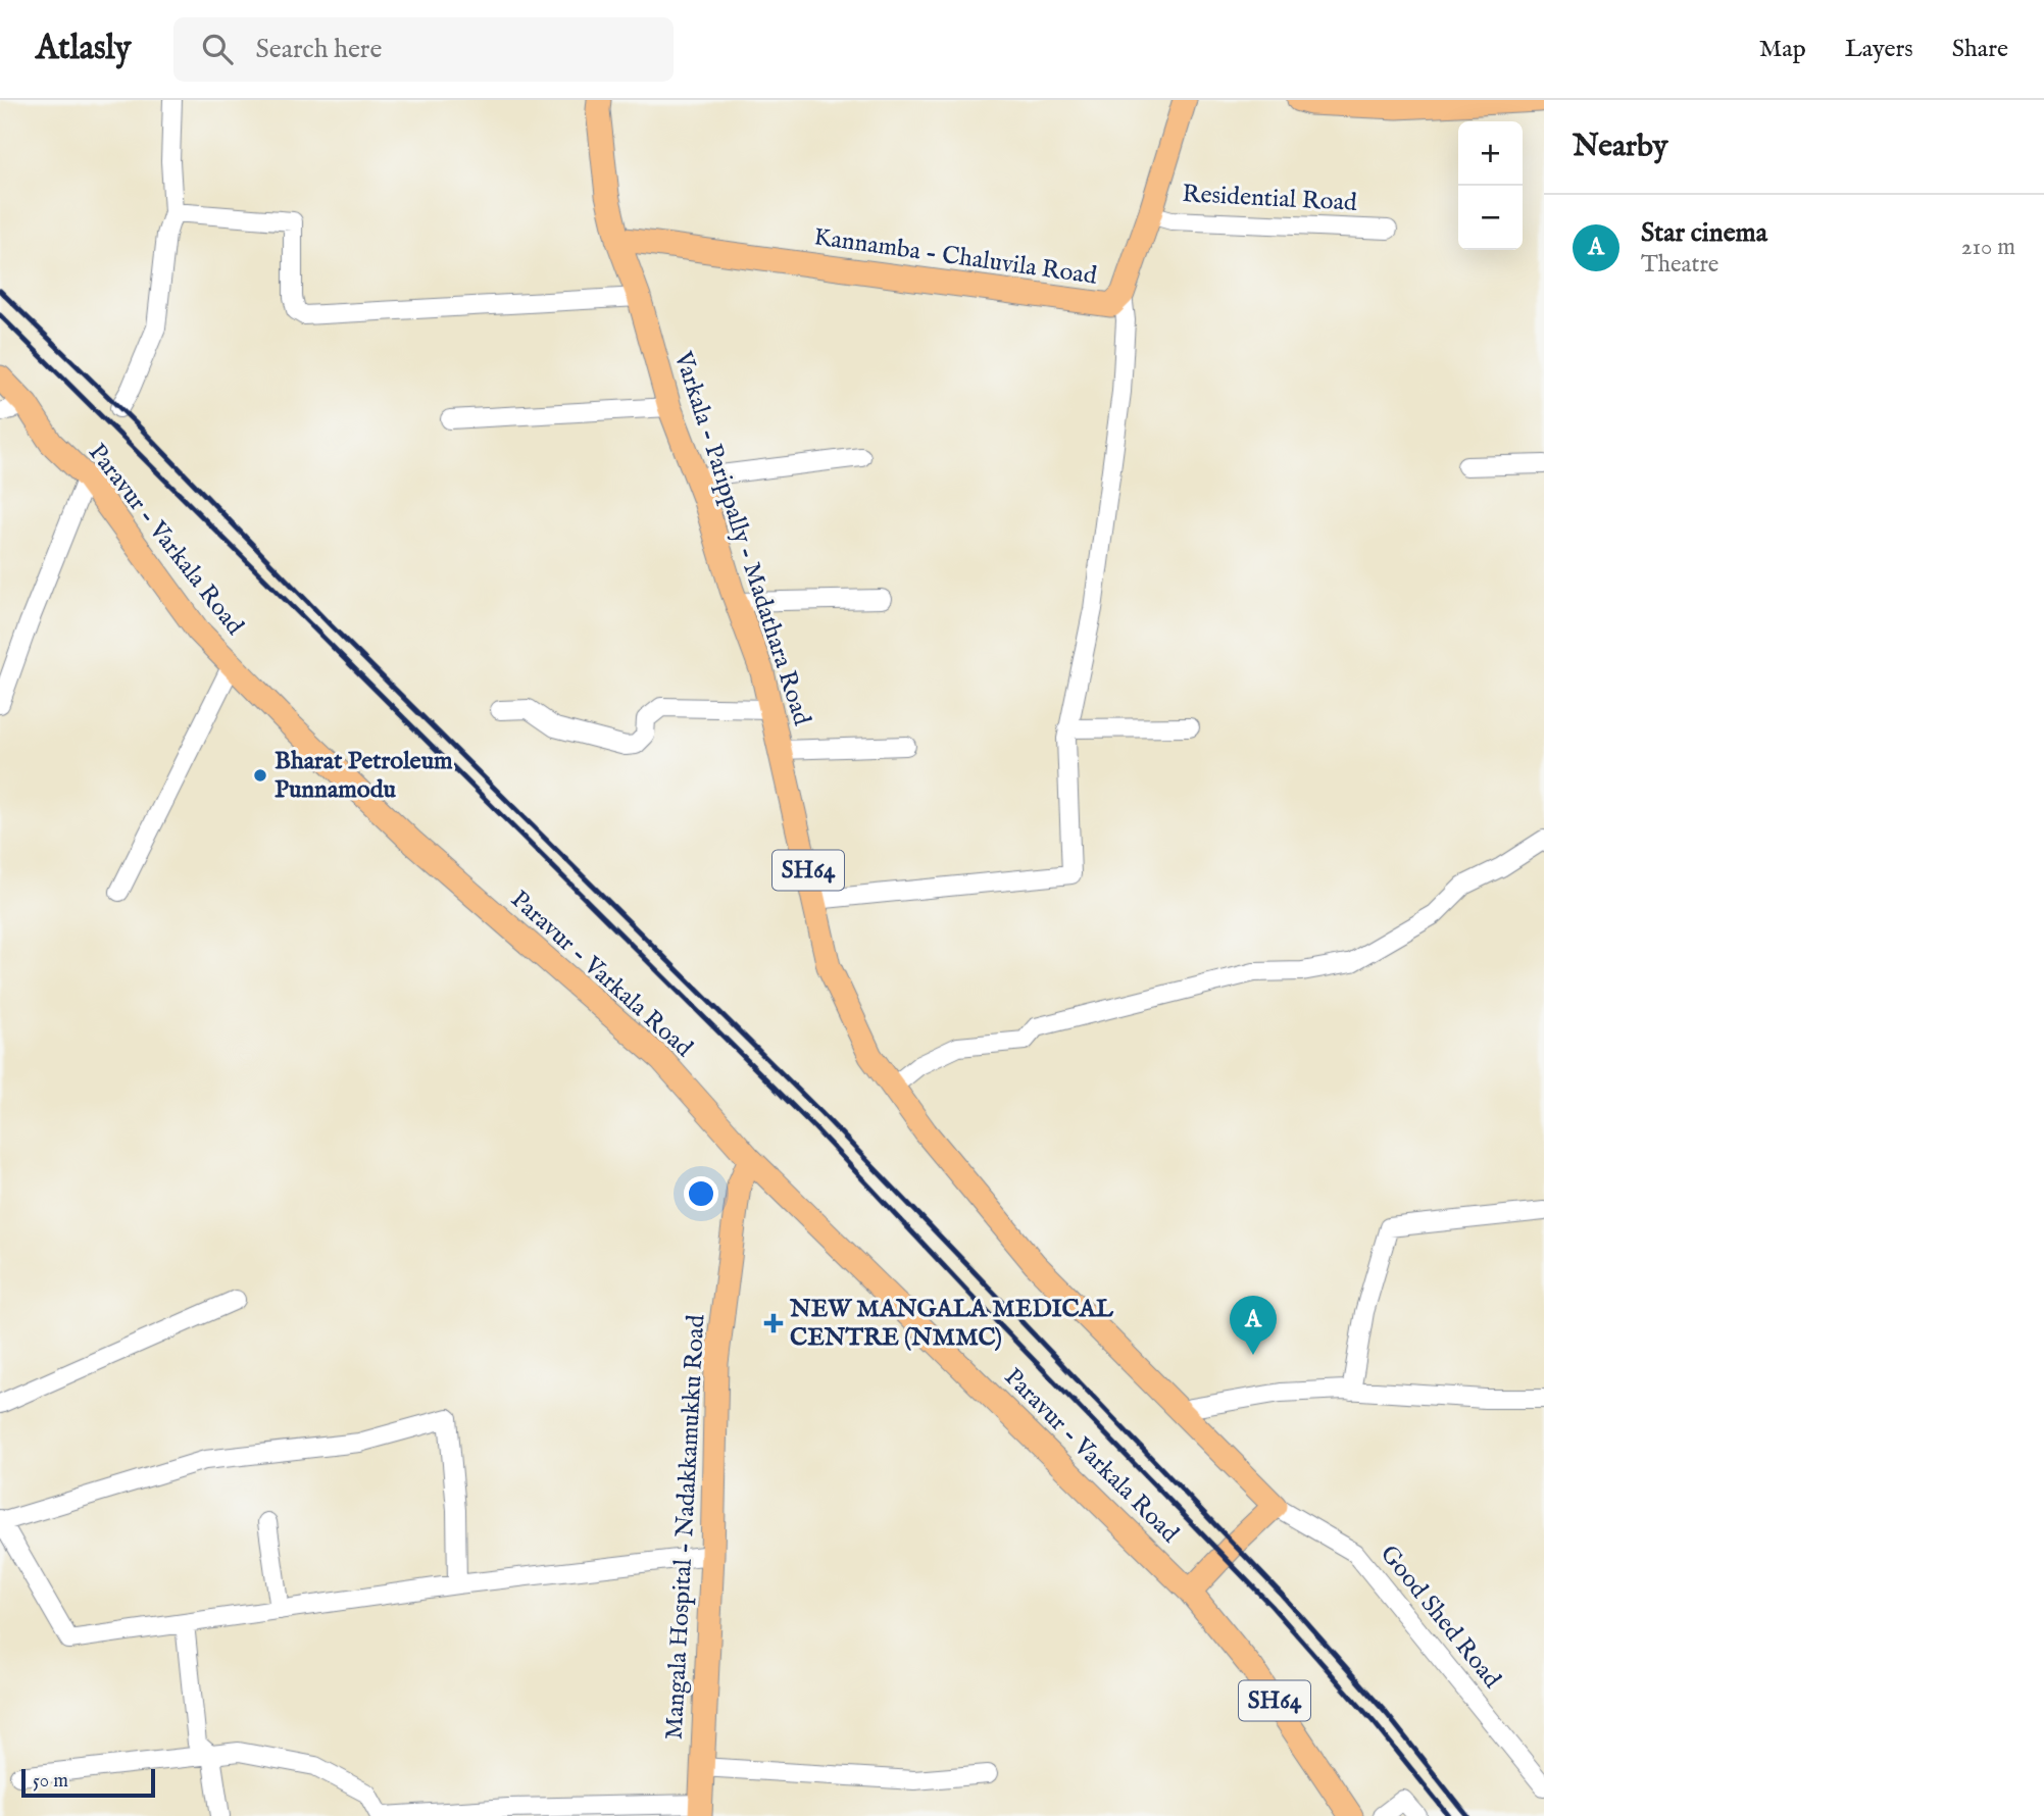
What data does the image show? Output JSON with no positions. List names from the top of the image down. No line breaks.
{"streets":{"main road":["Kannamba - Chaluvila Road","Varkala - Parippally - Madathara Road","Paravur - Varkala Road","SH64","Mangala Hospital - Nadakkamukku Road"],"street":["Residential Road","Good Shed Road"]},"crossings":[["Residential Road","Kannamba - Chaluvila Road"],["Kannamba - Chaluvila Road","Varkala - Parippally - Madathara Road"],["Varkala - Parippally - Madathara Road","Good Shed Road"],["Paravur - Varkala Road","SH64"],["Paravur - Varkala Road","Mangala Hospital - Nadakkamukku Road"]],"places":{"other":["Bharat Petroleum Punnamodu"],"health":["NEW MANGALA MEDICAL CENTRE (NMMC)"]},"scale_bar":"50 m","page":{"header":"Atlasly","search":"Search here","nav":["Map","Layers","Share"],"heading":"Nearby","map_buttons":["+","−"],"list":[{"mark":"A","name":"Star cinema","note":"Theatre","value":"210 m"}],"pins":"A","scale":"50 m"}}
